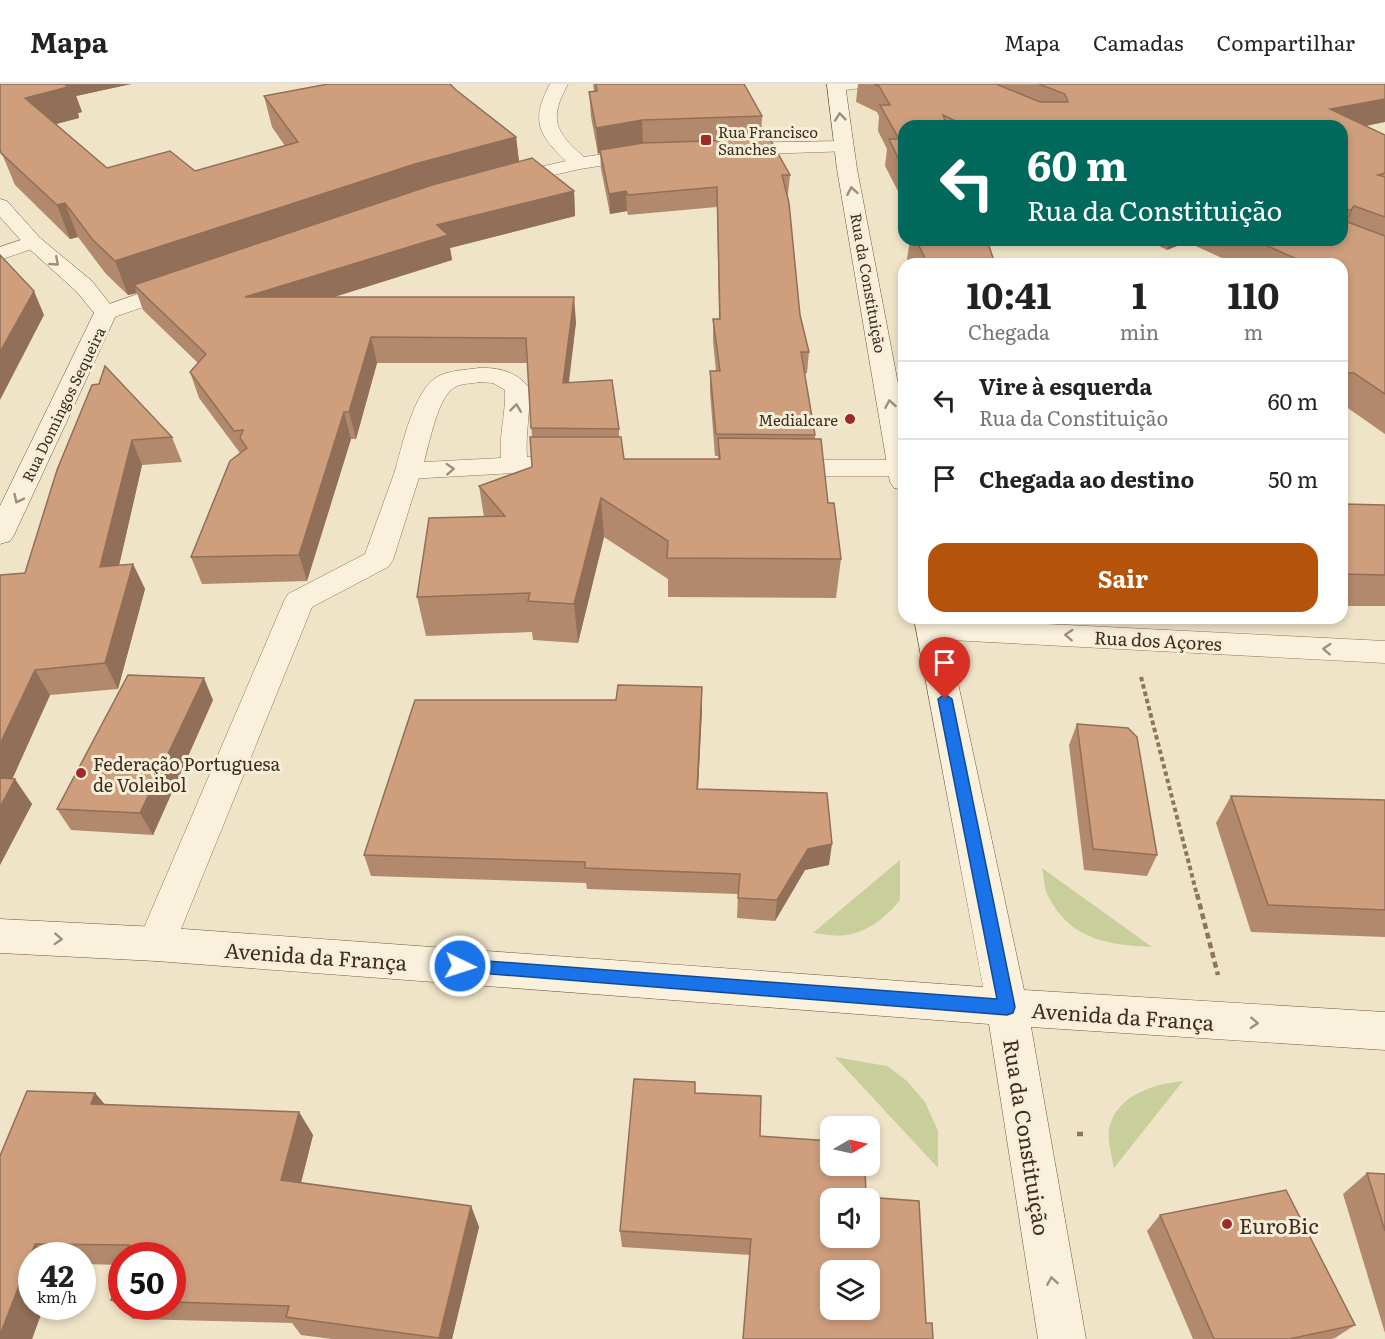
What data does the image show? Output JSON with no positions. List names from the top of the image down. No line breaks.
{"streets":{"main road":["Rua da Constituição","Rua Domingos Sequeira","Rua dos Açores","Avenida da França"]},"crossings":[["Rua da Constituição","Avenida da França"]],"one_way":["Rua da Constituição","Rua Domingos Sequeira","Rua dos Açores"],"places":{"transit":["Rua Francisco Sanches"],"other":["Medialcare","Federação Portuguesa de Voleibol","EuroBic"]},"north":"right","page":{"header":"Mapa","nav":["Mapa","Camadas","Compartilhar"],"turn":["60 m","Rua da Constituição"],"eta":["10:41","Chegada","1","min","110","m"],"list":[{"name":"Vire à esquerda","note":"Rua da Constituição","value":"60 m"},{"name":"Chegada ao destino","value":"50 m"}],"buttons":"Sair","speed":"42 km/h","limit":"50"}}
